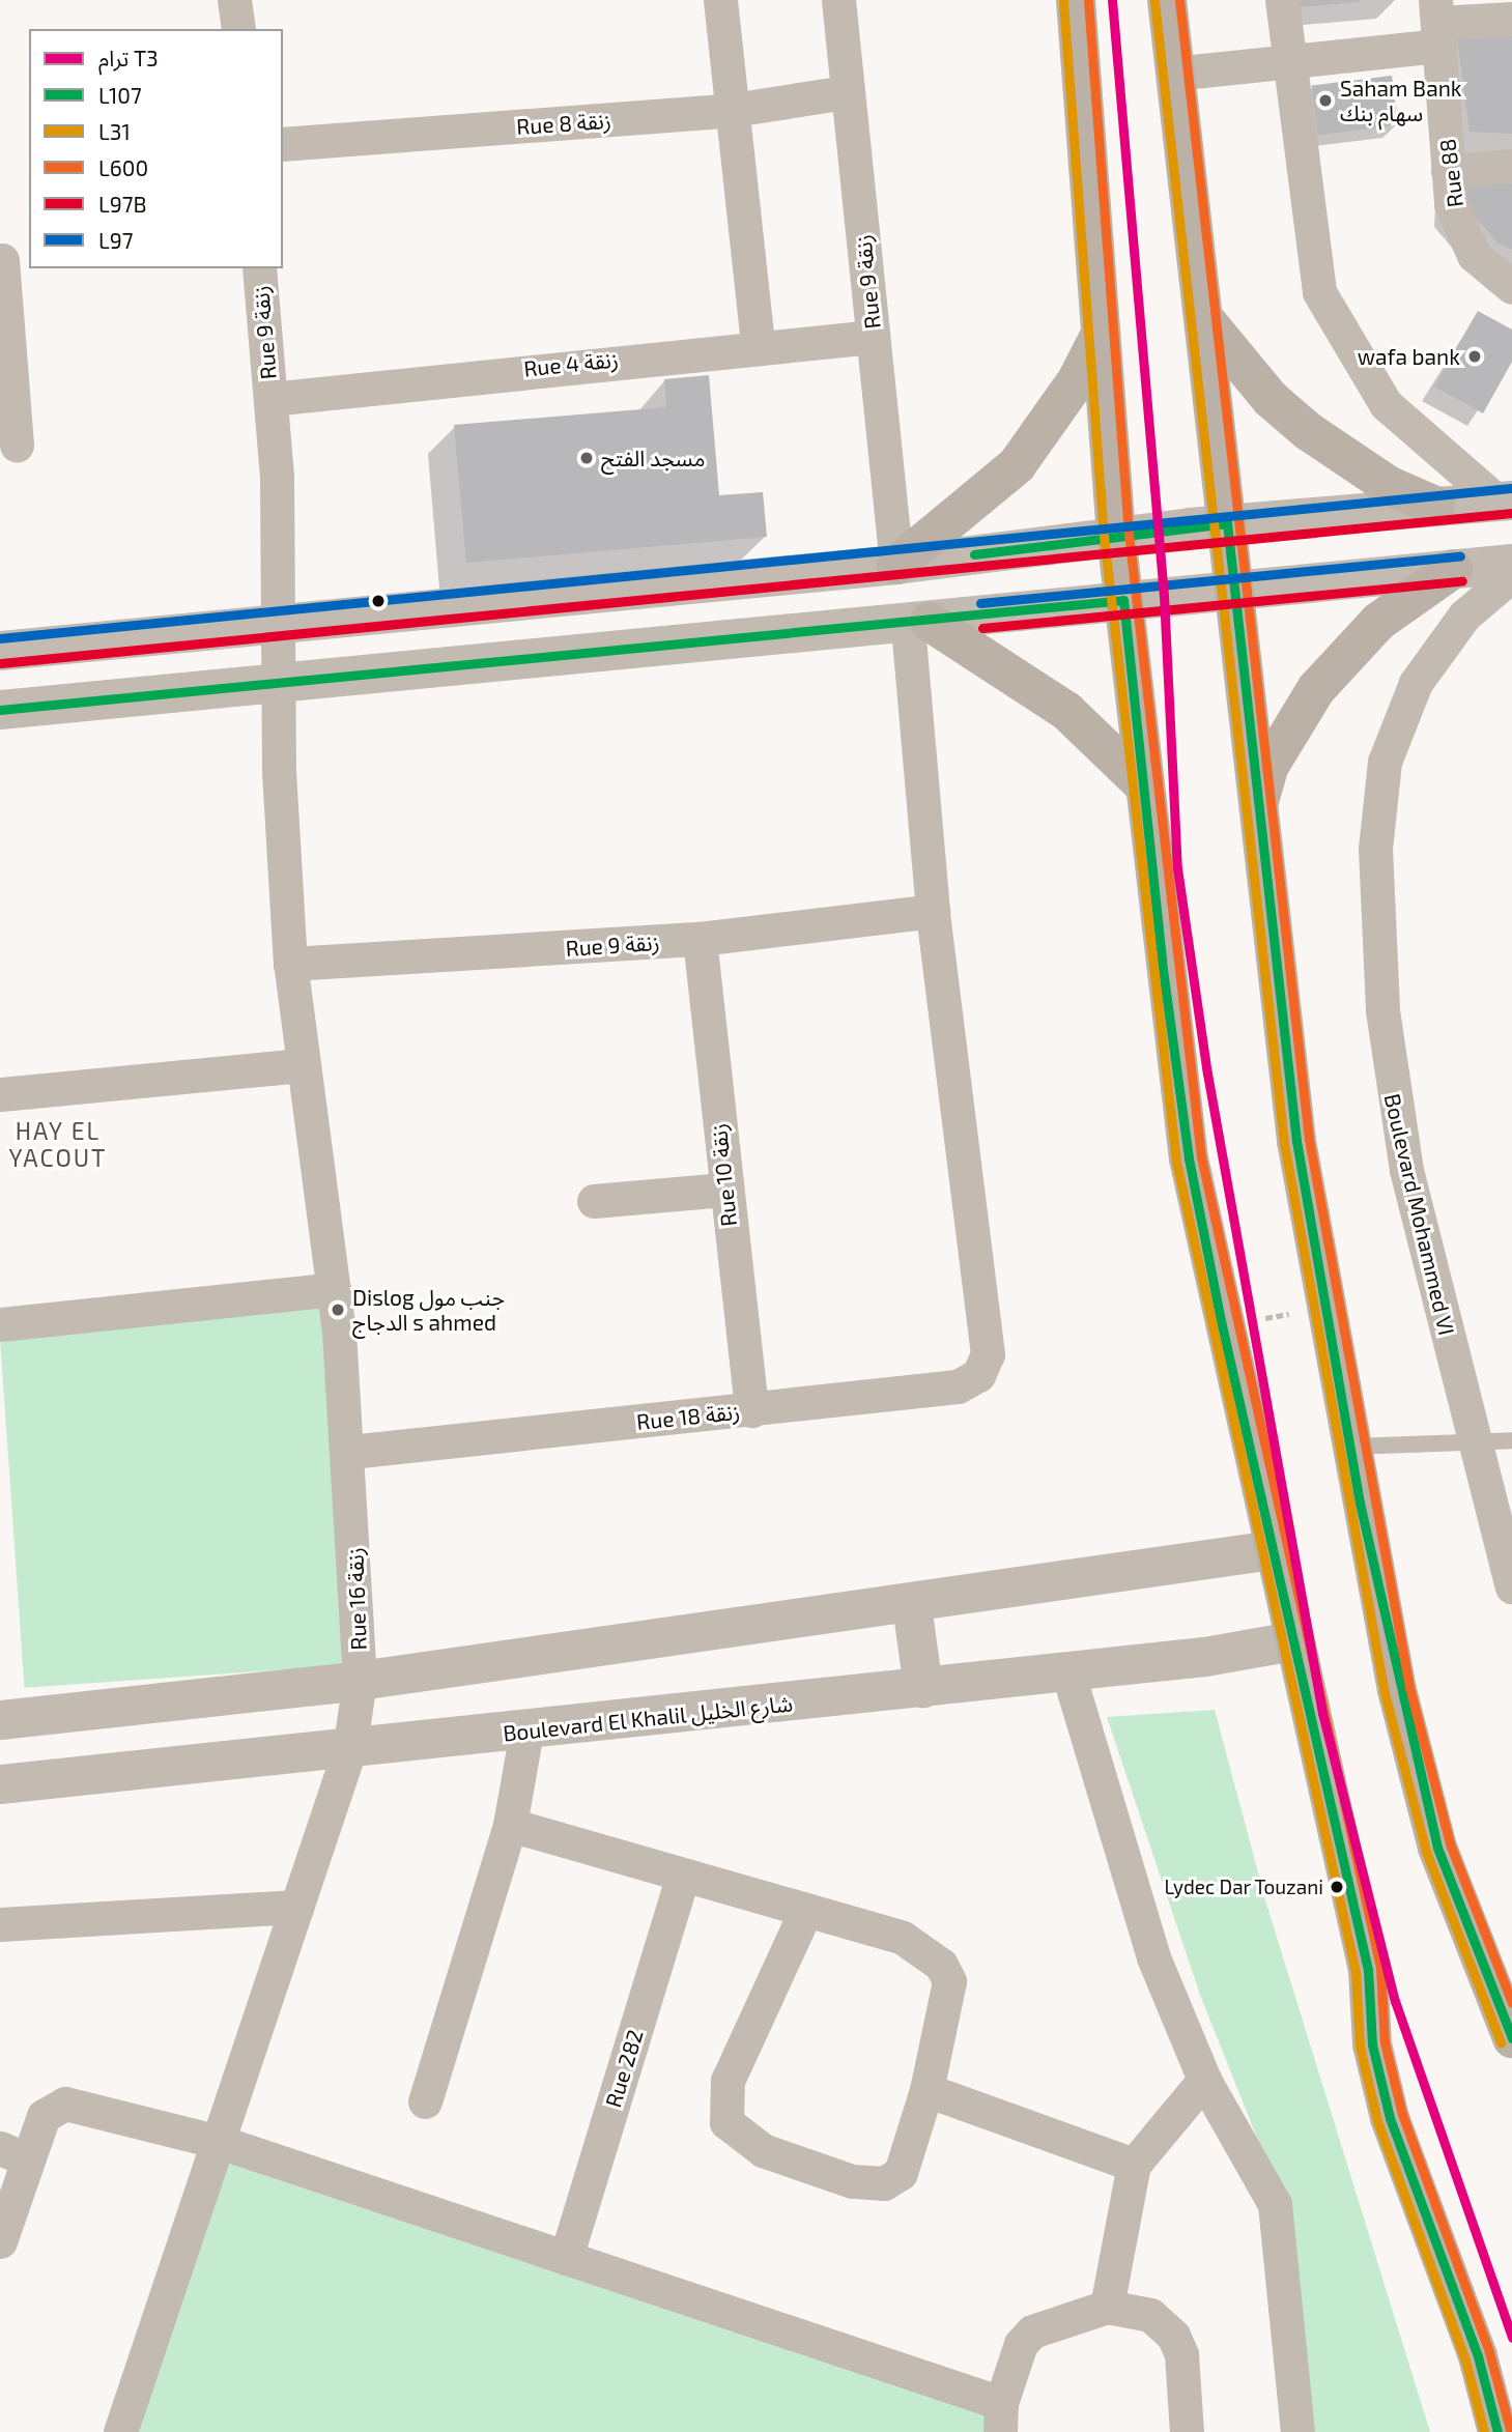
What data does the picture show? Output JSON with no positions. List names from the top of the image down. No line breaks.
{"streets":{"street":["Rue 8 زنقة","Rue 88","Rue 9 زنقة","Rue 4 زنقة","Rue 10 زنقة","Boulevard Mohammed VI","Rue 18 زنقة","Rue 16 زنقة","Boulevard El Khalil شارع الخليل","Rue 282"]},"crossings":[["Rue 8 زنقة","Rue 9 زنقة"],["Rue 9 زنقة","Rue 4 زنقة"],["Rue 9 زنقة","Rue 10 زنقة"],["Rue 9 زنقة","Rue 18 زنقة"],["Rue 9 زنقة","Rue 16 زنقة"],["Rue 10 زنقة","Rue 18 زنقة"],["Rue 18 زنقة","Rue 16 زنقة"],["Rue 16 زنقة","Boulevard El Khalil شارع الخليل"]],"districts":["HAY EL YACOUT"],"places":["Saham Bank سهام بنك","wafa bank","مسجد الفتح","Dislog جنب مول الدجاج s ahmed","Lydec Dar Touzani"],"lines":["tram line T3","transit line L600","transit line L31","transit line L97","transit line L97B","transit line L107"],"legend":["ترام T3","L107","L31","L600","L97B","L97"]}
